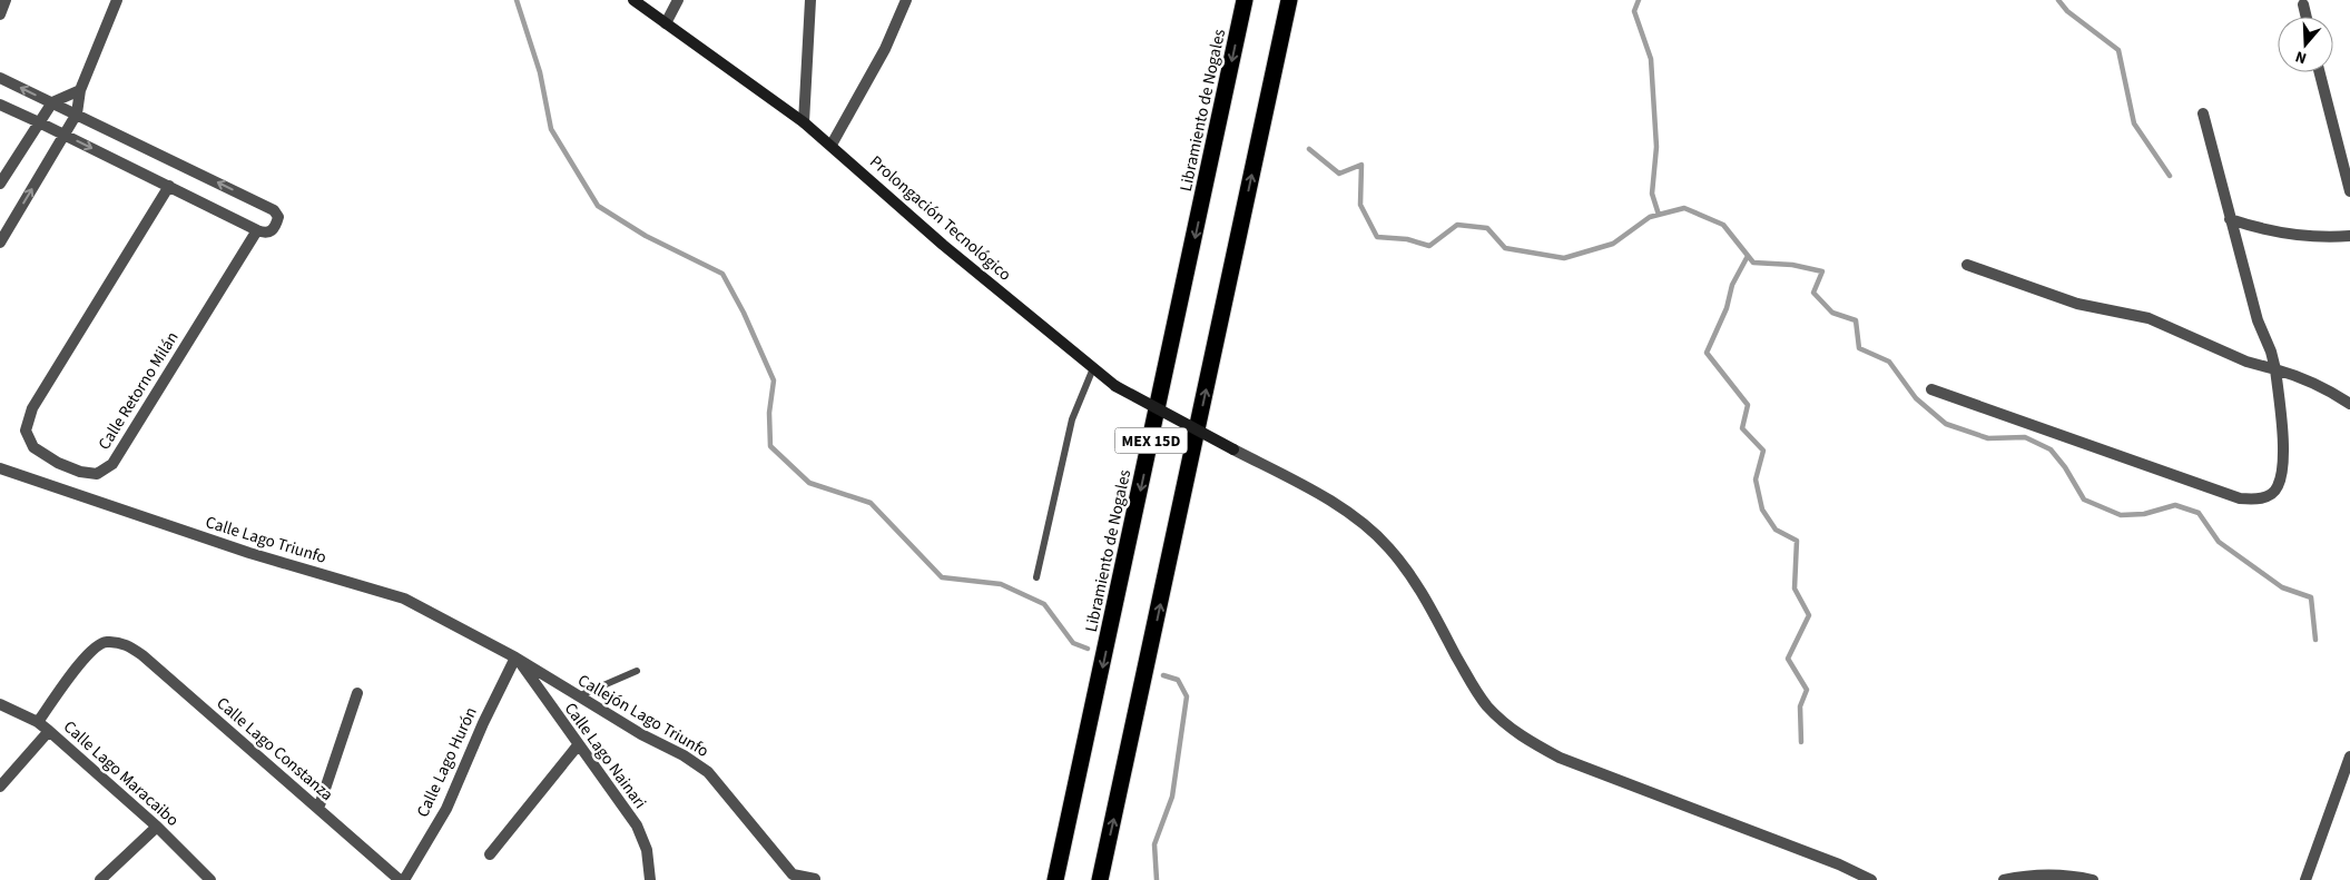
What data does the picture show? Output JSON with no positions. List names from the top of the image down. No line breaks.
{"streets":{"highway":["Libramiento de Nogales","MEX 15D"],"street":["Prolongación Tecnológico","Calle Retorno Milán","Calle Lago Triunfo","Callejón Lago Triunfo","Calle Lago Constanza","Calle Lago Nainari","Calle Lago Hurón","Calle Lago Maracaibo"]},"crossings":[["Calle Lago Triunfo","Callejón Lago Triunfo"],["Calle Lago Triunfo","Calle Lago Nainari"],["Calle Lago Triunfo","Calle Lago Hurón"],["Callejón Lago Triunfo","Calle Lago Nainari"],["Callejón Lago Triunfo","Calle Lago Hurón"],["Calle Lago Constanza","Calle Lago Maracaibo"],["Calle Lago Nainari","Calle Lago Hurón"]],"north":"bottom"}
